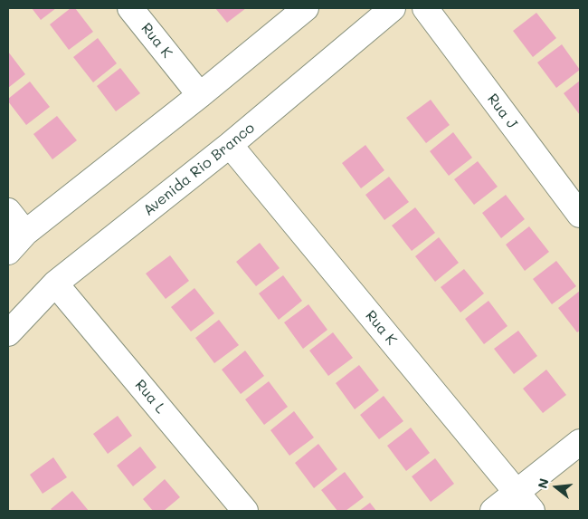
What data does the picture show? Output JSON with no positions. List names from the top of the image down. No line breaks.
{"streets":{"street":["Rua K","Rua J","Avenida Rio Branco","Rua L"]},"crossings":[["Rua K","Avenida Rio Branco"],["Avenida Rio Branco","Rua L"]],"north":"left"}
